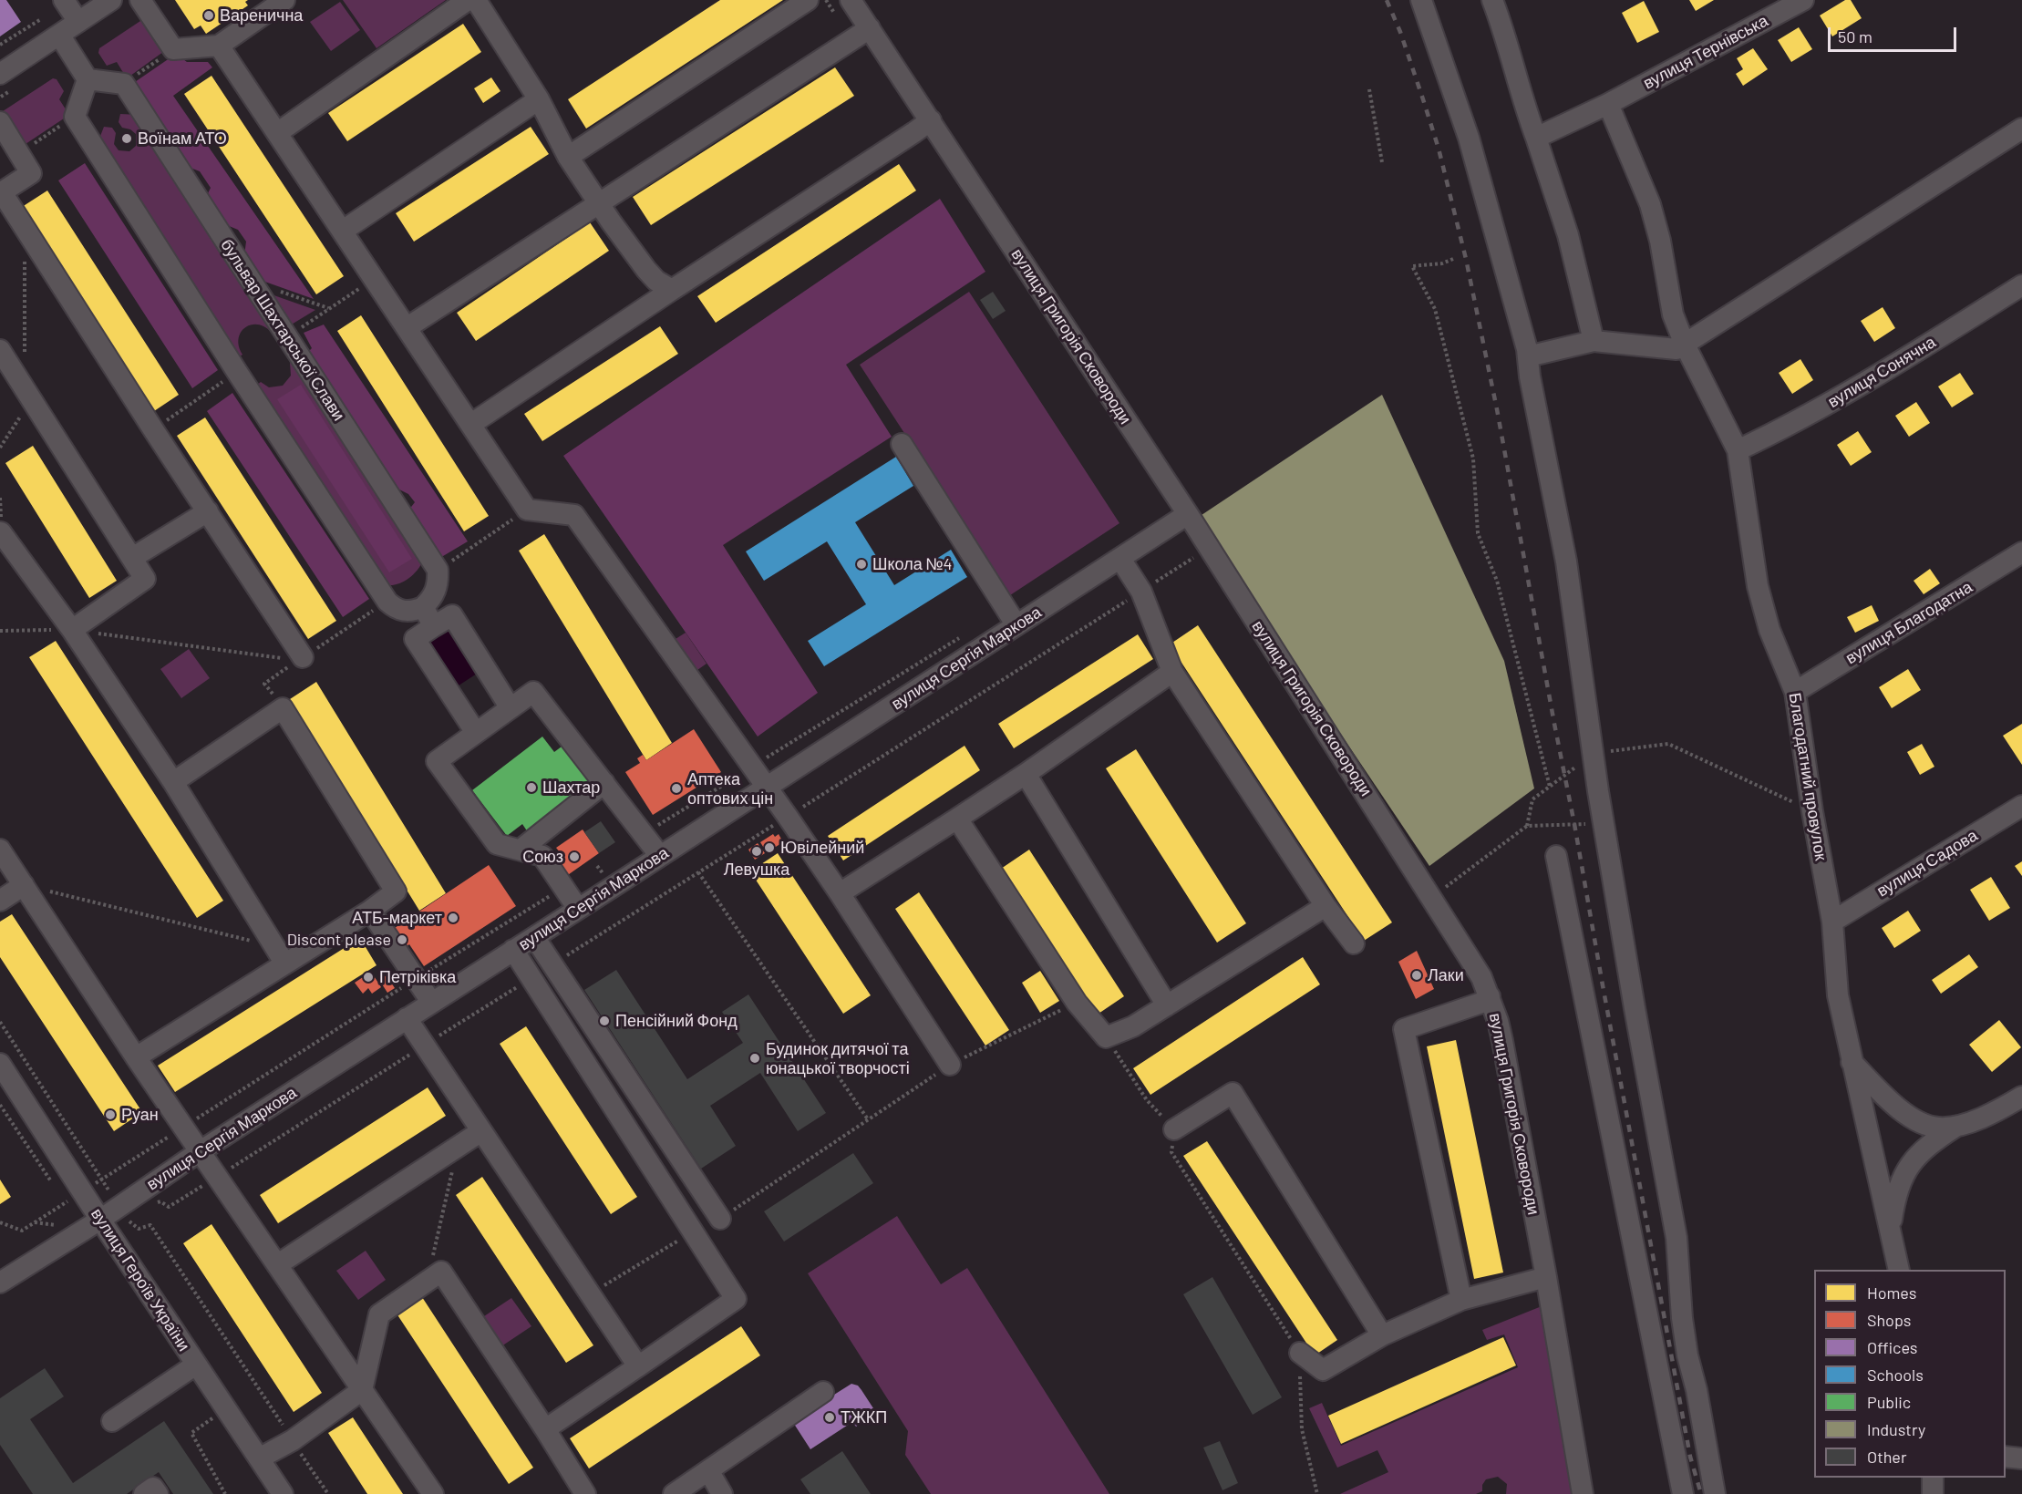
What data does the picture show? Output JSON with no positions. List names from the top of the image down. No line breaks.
{"streets":{"street":["вулиця Тернівська","бульвар Шахтарської Слави","вулиця Григорія Сковороди","вулиця Сонячна","вулиця Благодатна","вулиця Сергія Маркова","Благодатний провулок","вулиця Садова","вулиця Героїв України"]},"crossings":[["вулиця Тернівська","Благодатний провулок"],["вулиця Григорія Сковороди","вулиця Сергія Маркова"],["вулиця Сонячна","Благодатний провулок"],["вулиця Благодатна","Благодатний провулок"],["вулиця Сергія Маркова","вулиця Героїв України"],["Благодатний провулок","вулиця Садова"]],"places":["Варенична","Воїнам АТО","Школа №4","Шахтар","Аптека оптових цін","Ювілейний","Левушка","Союз","АТБ-маркет","Discont please","Лаки","Петріківка","Пенсійний Фонд","Будинок дитячої та юнацької творчості","Руан","ТЖКП"],"legend":["Homes","Shops","Offices","Schools","Public","Industry","Other"],"scale_bar":"50 m"}
